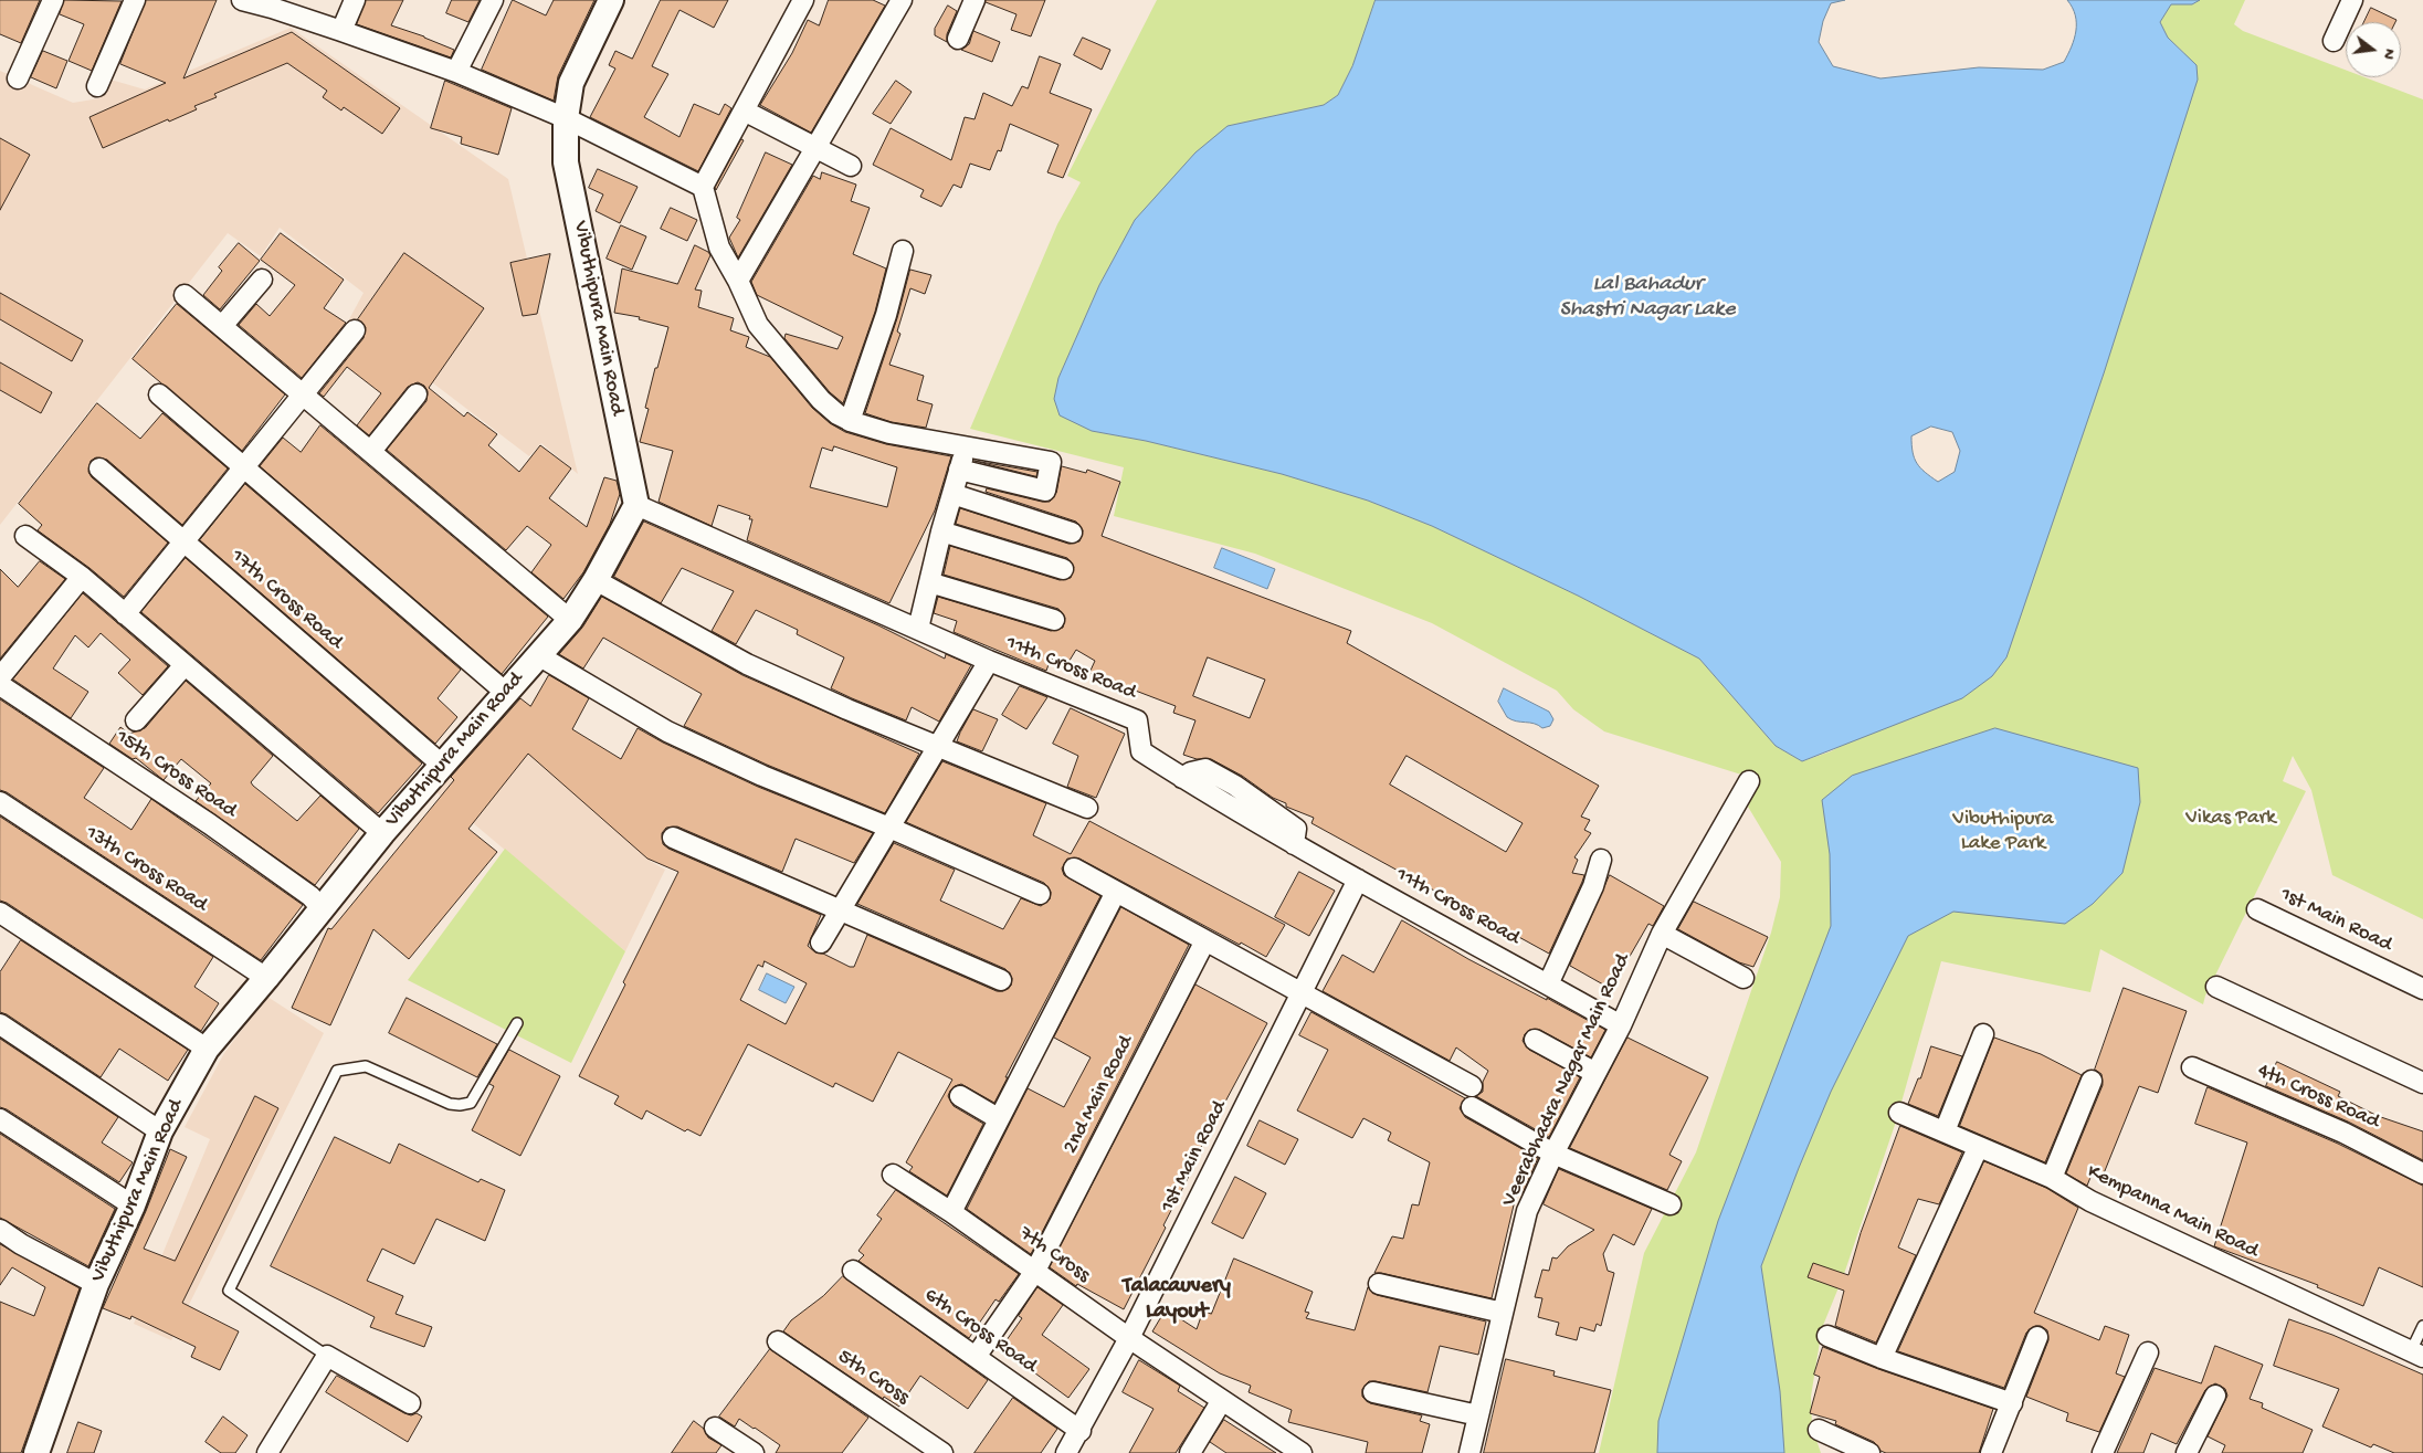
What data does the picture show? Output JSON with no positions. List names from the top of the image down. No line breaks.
{"streets":{"street":["Vibuthipura Main Road","17th Cross Road","11th Cross Road","15th Cross Road","13th Cross Road","1st Main Road","Veerabhadra Nagar Main Road","2nd Main Road","4th Cross Road","Kempanna Main Road","7th Cross","6th Cross Road","5th Cross"]},"crossings":[["Vibuthipura Main Road","17th Cross Road"],["Vibuthipura Main Road","11th Cross Road"],["Vibuthipura Main Road","15th Cross Road"],["Vibuthipura Main Road","13th Cross Road"],["11th Cross Road","1st Main Road"],["11th Cross Road","Veerabhadra Nagar Main Road"],["1st Main Road","7th Cross"],["1st Main Road","6th Cross Road"],["2nd Main Road","7th Cross"],["2nd Main Road","6th Cross Road"]],"districts":["Talacauvery Layout"],"water":["Lal Bahadur Shastri Nagar Lake"],"parks":["Vikas Park","Vibuthipura Lake Park"],"north":"right"}
